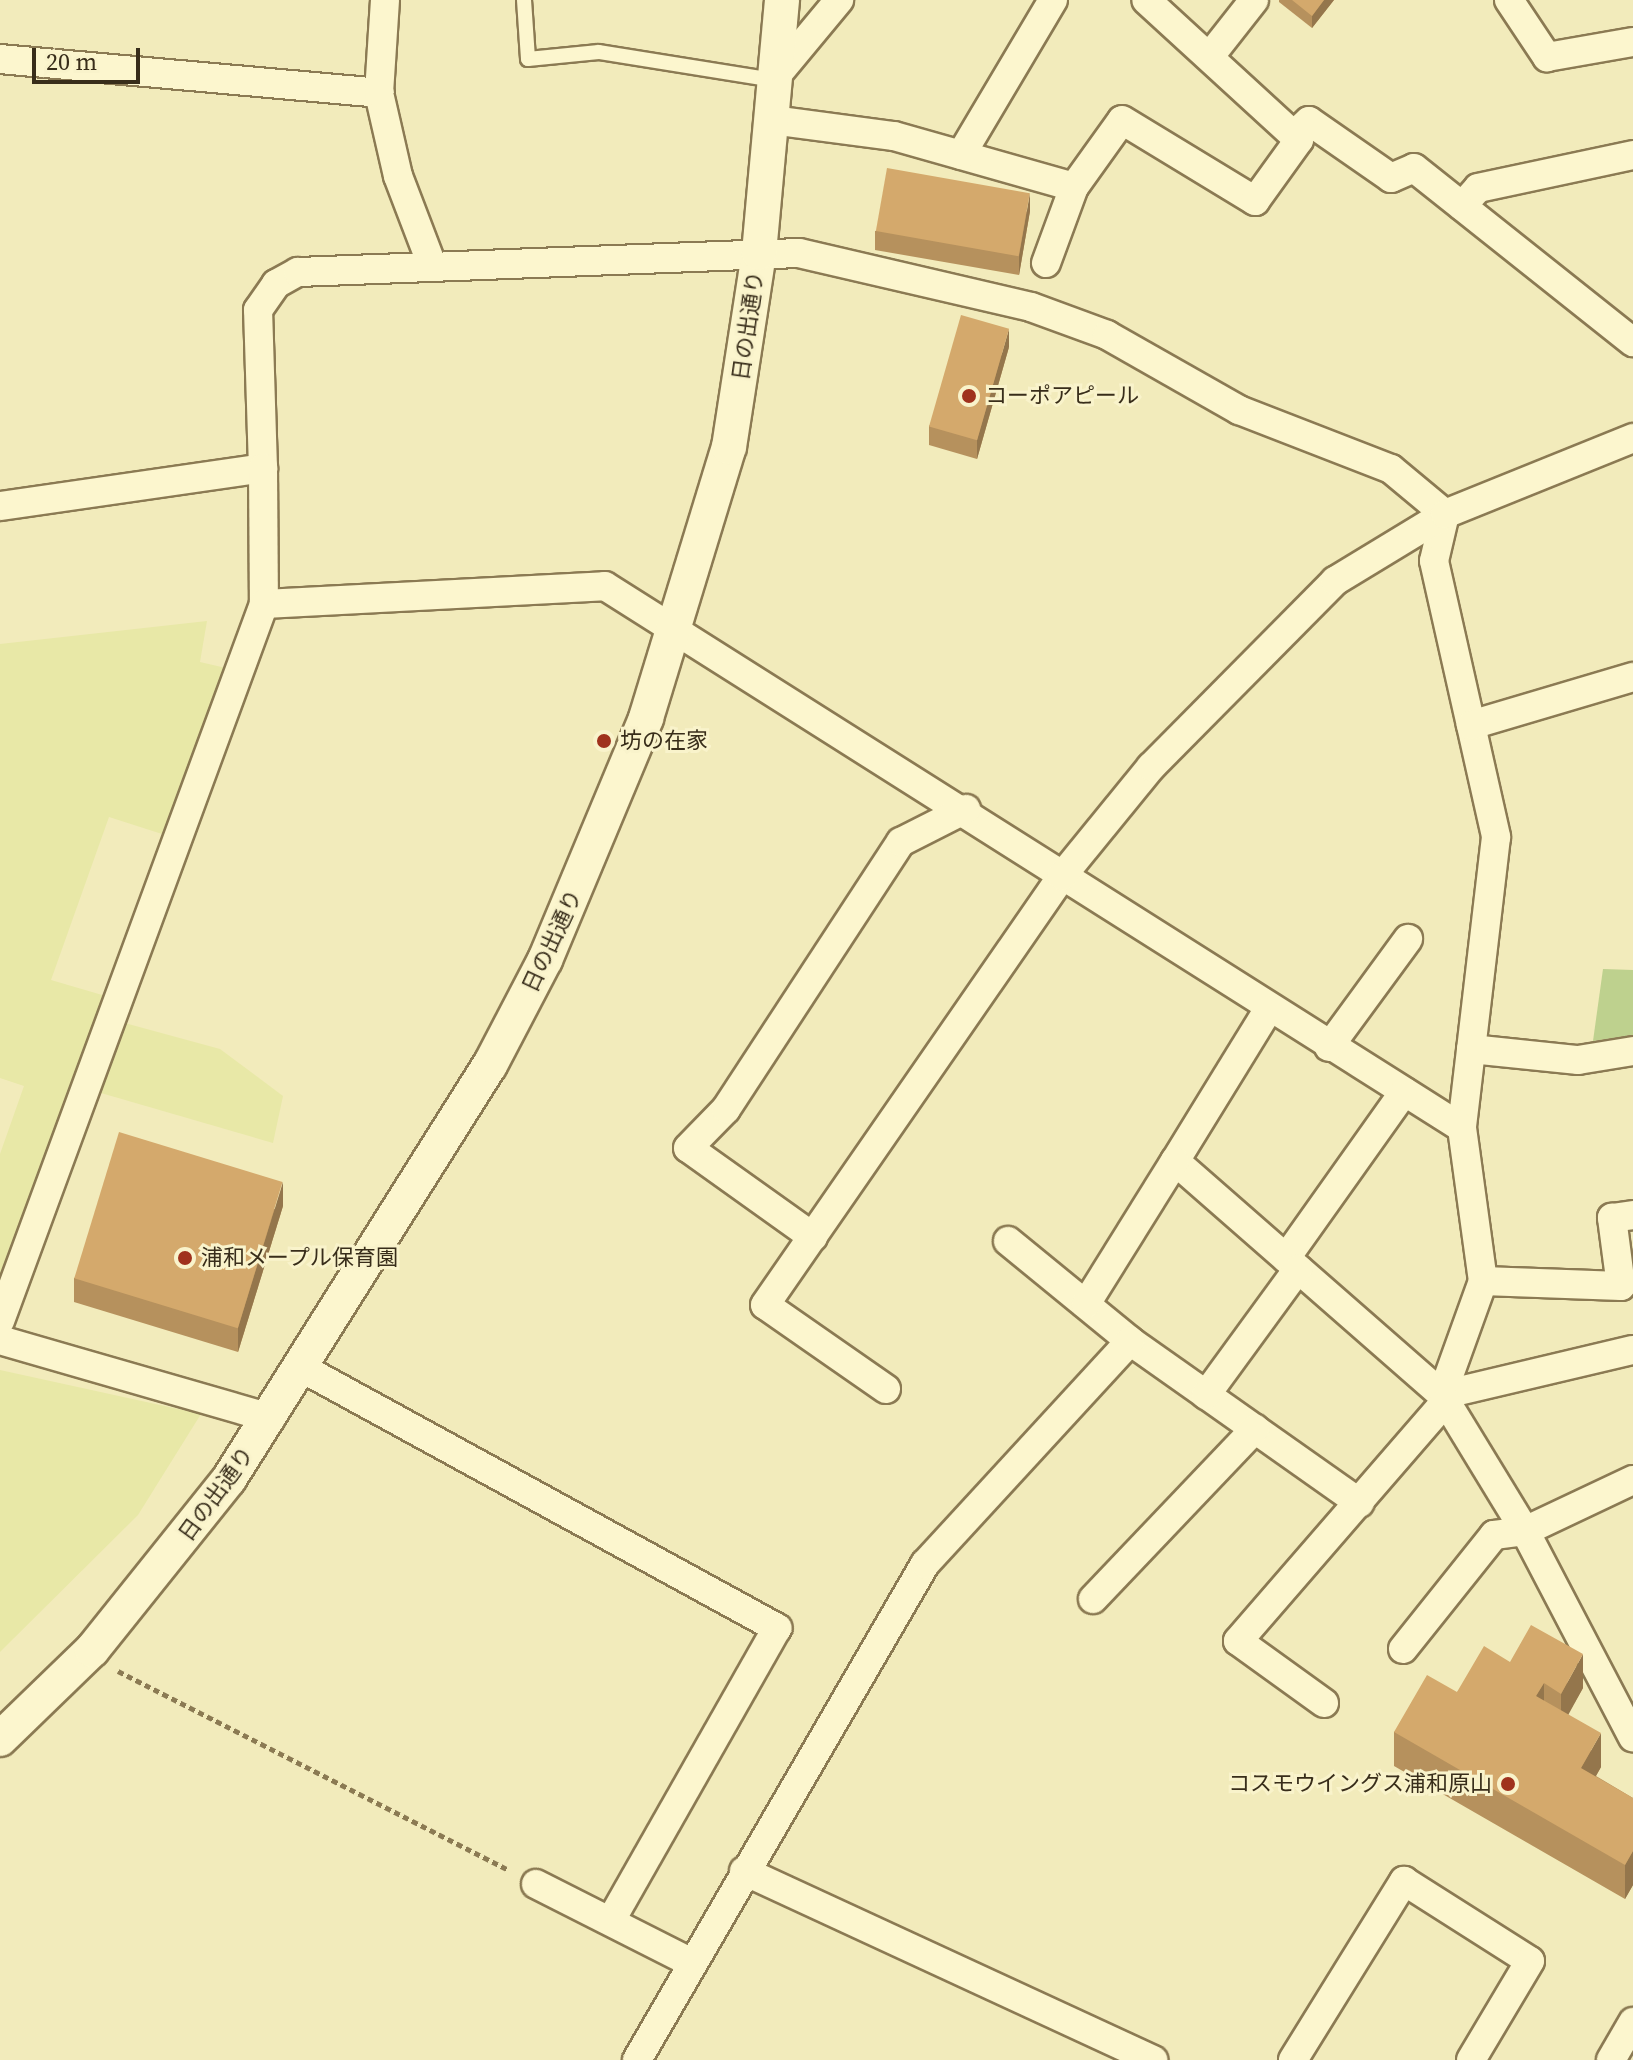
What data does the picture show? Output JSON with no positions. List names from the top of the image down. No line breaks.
{"streets":{"street":["日の出通り"]},"places":["コーポアピール","坊の在家","浦和メープル保育園","コスモウイングス浦和原山"],"scale_bar":"20 m"}
